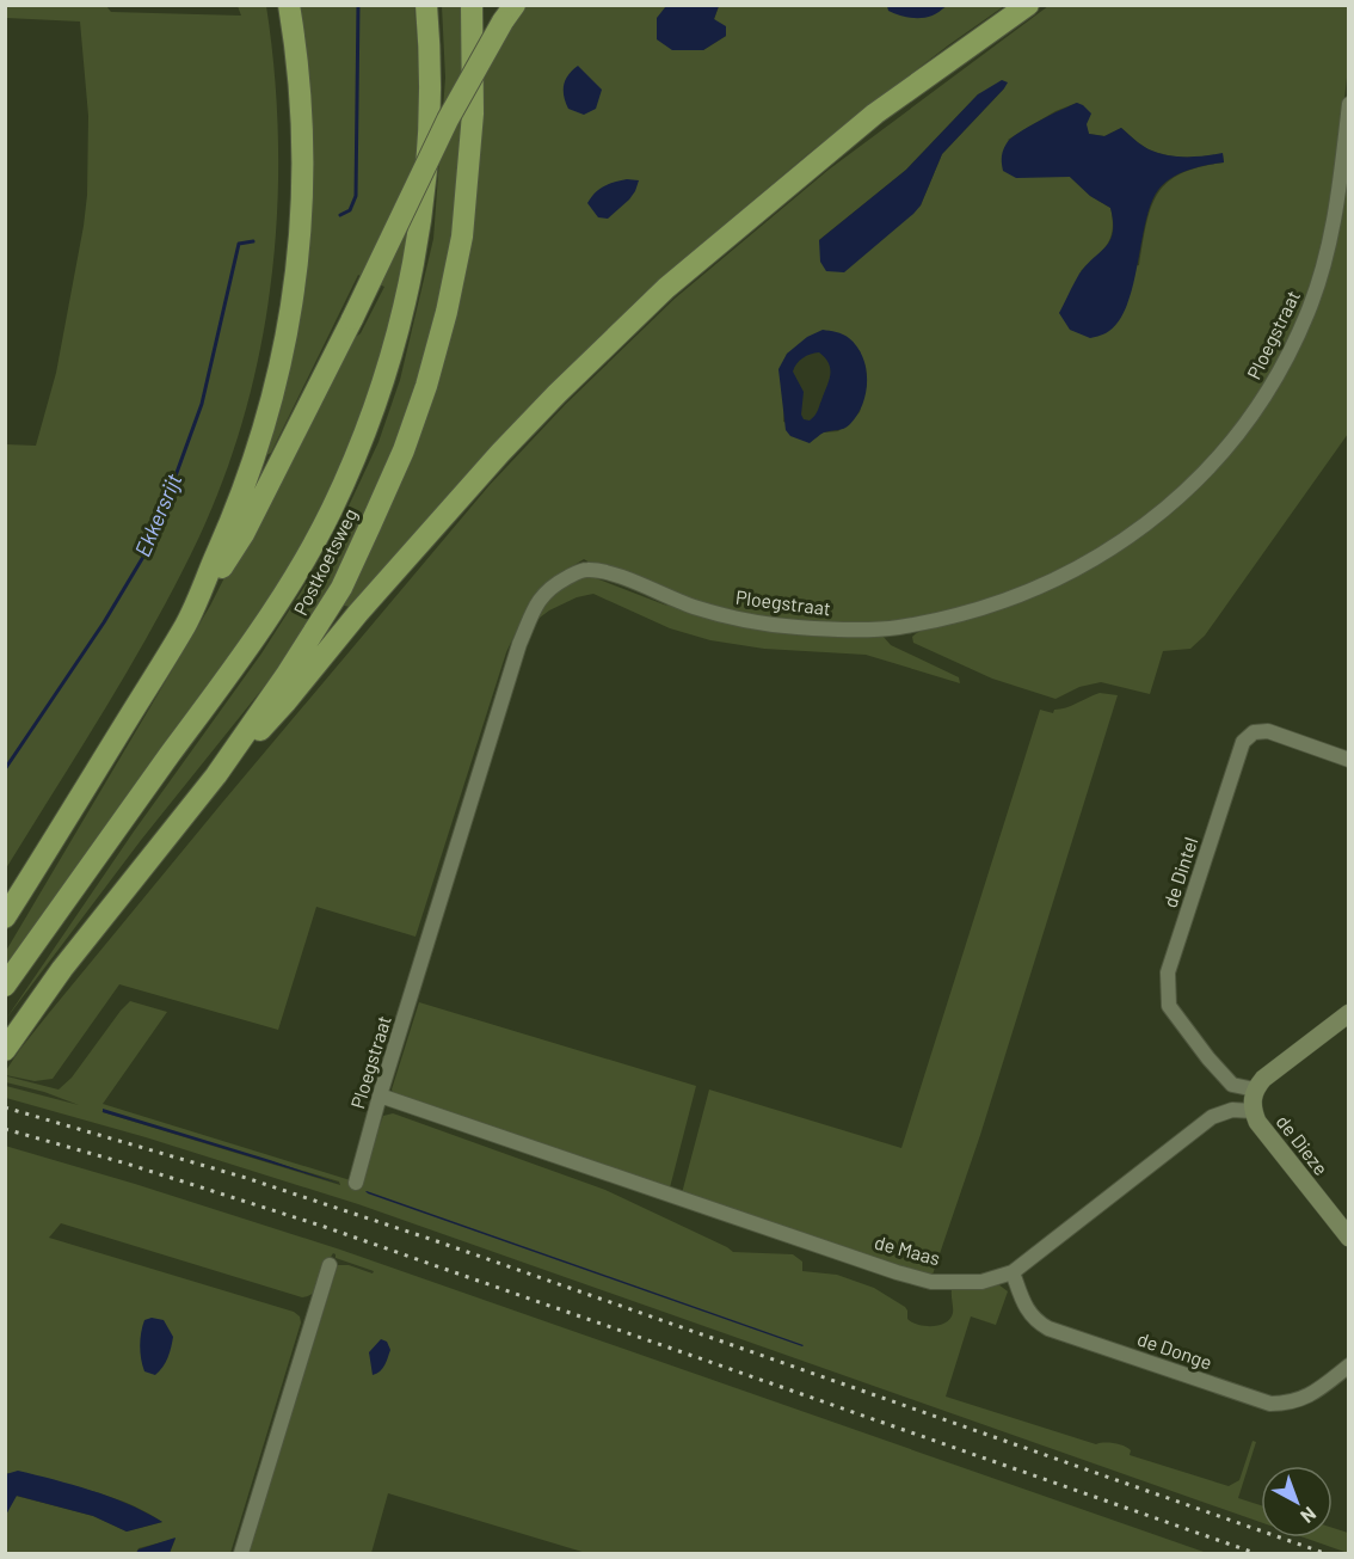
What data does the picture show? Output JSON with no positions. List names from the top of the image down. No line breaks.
{"streets":{"highway":["Postkoetsweg"],"street":["Ploegstraat","de Dintel","de Dieze","de Maas","de Donge"]},"crossings":[["Ploegstraat","de Maas"],["de Dieze","de Maas"],["de Maas","de Donge"]],"water":["Ekkersrijt"],"north":"bottom right"}
